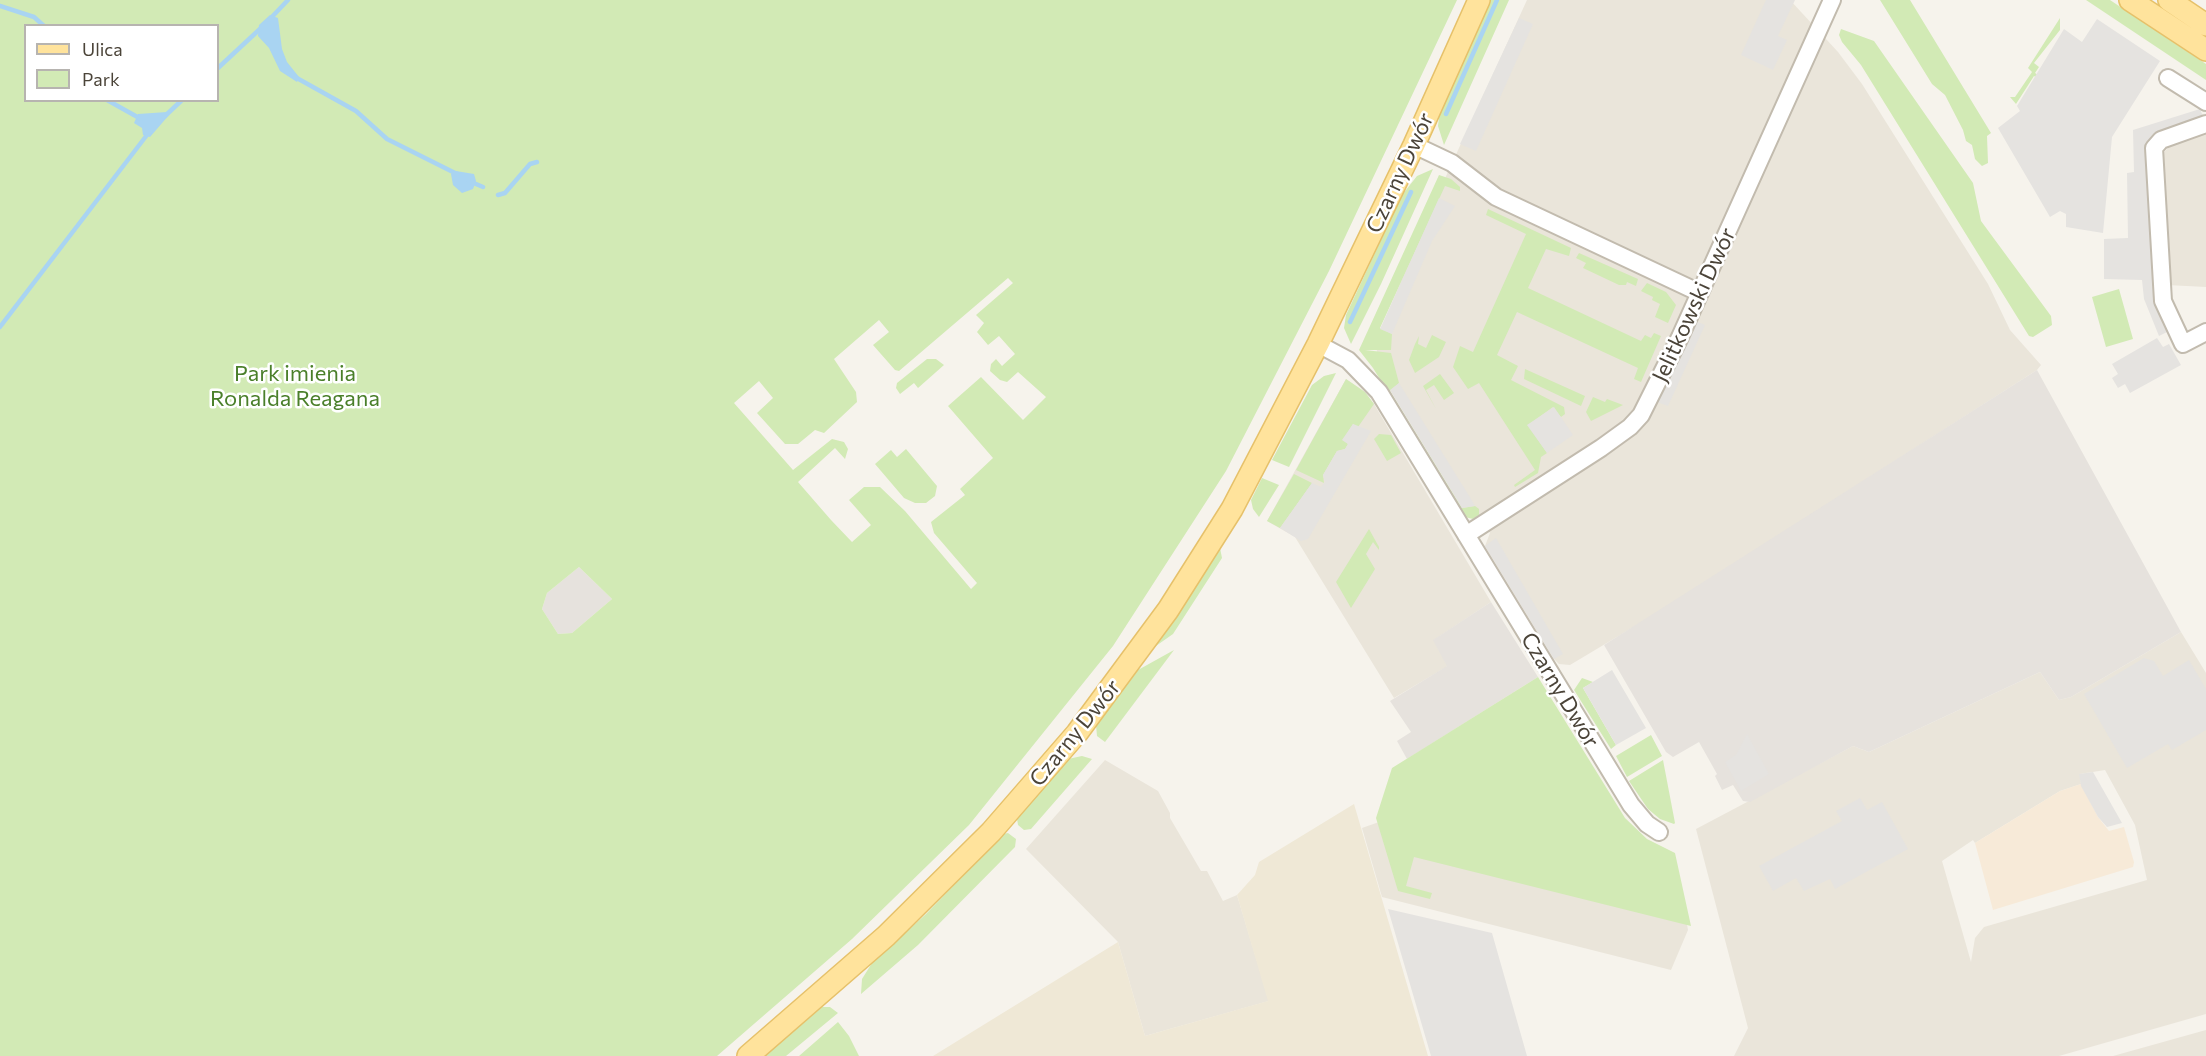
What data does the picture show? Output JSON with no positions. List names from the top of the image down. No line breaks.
{"streets":{"main road":["Czarny Dwór"],"street":["Jelitkowski Dwór"]},"crossings":[["Czarny Dwór","Jelitkowski Dwór"]],"parks":["Park imienia Ronalda Reagana"],"legend":["Ulica","Park"]}
